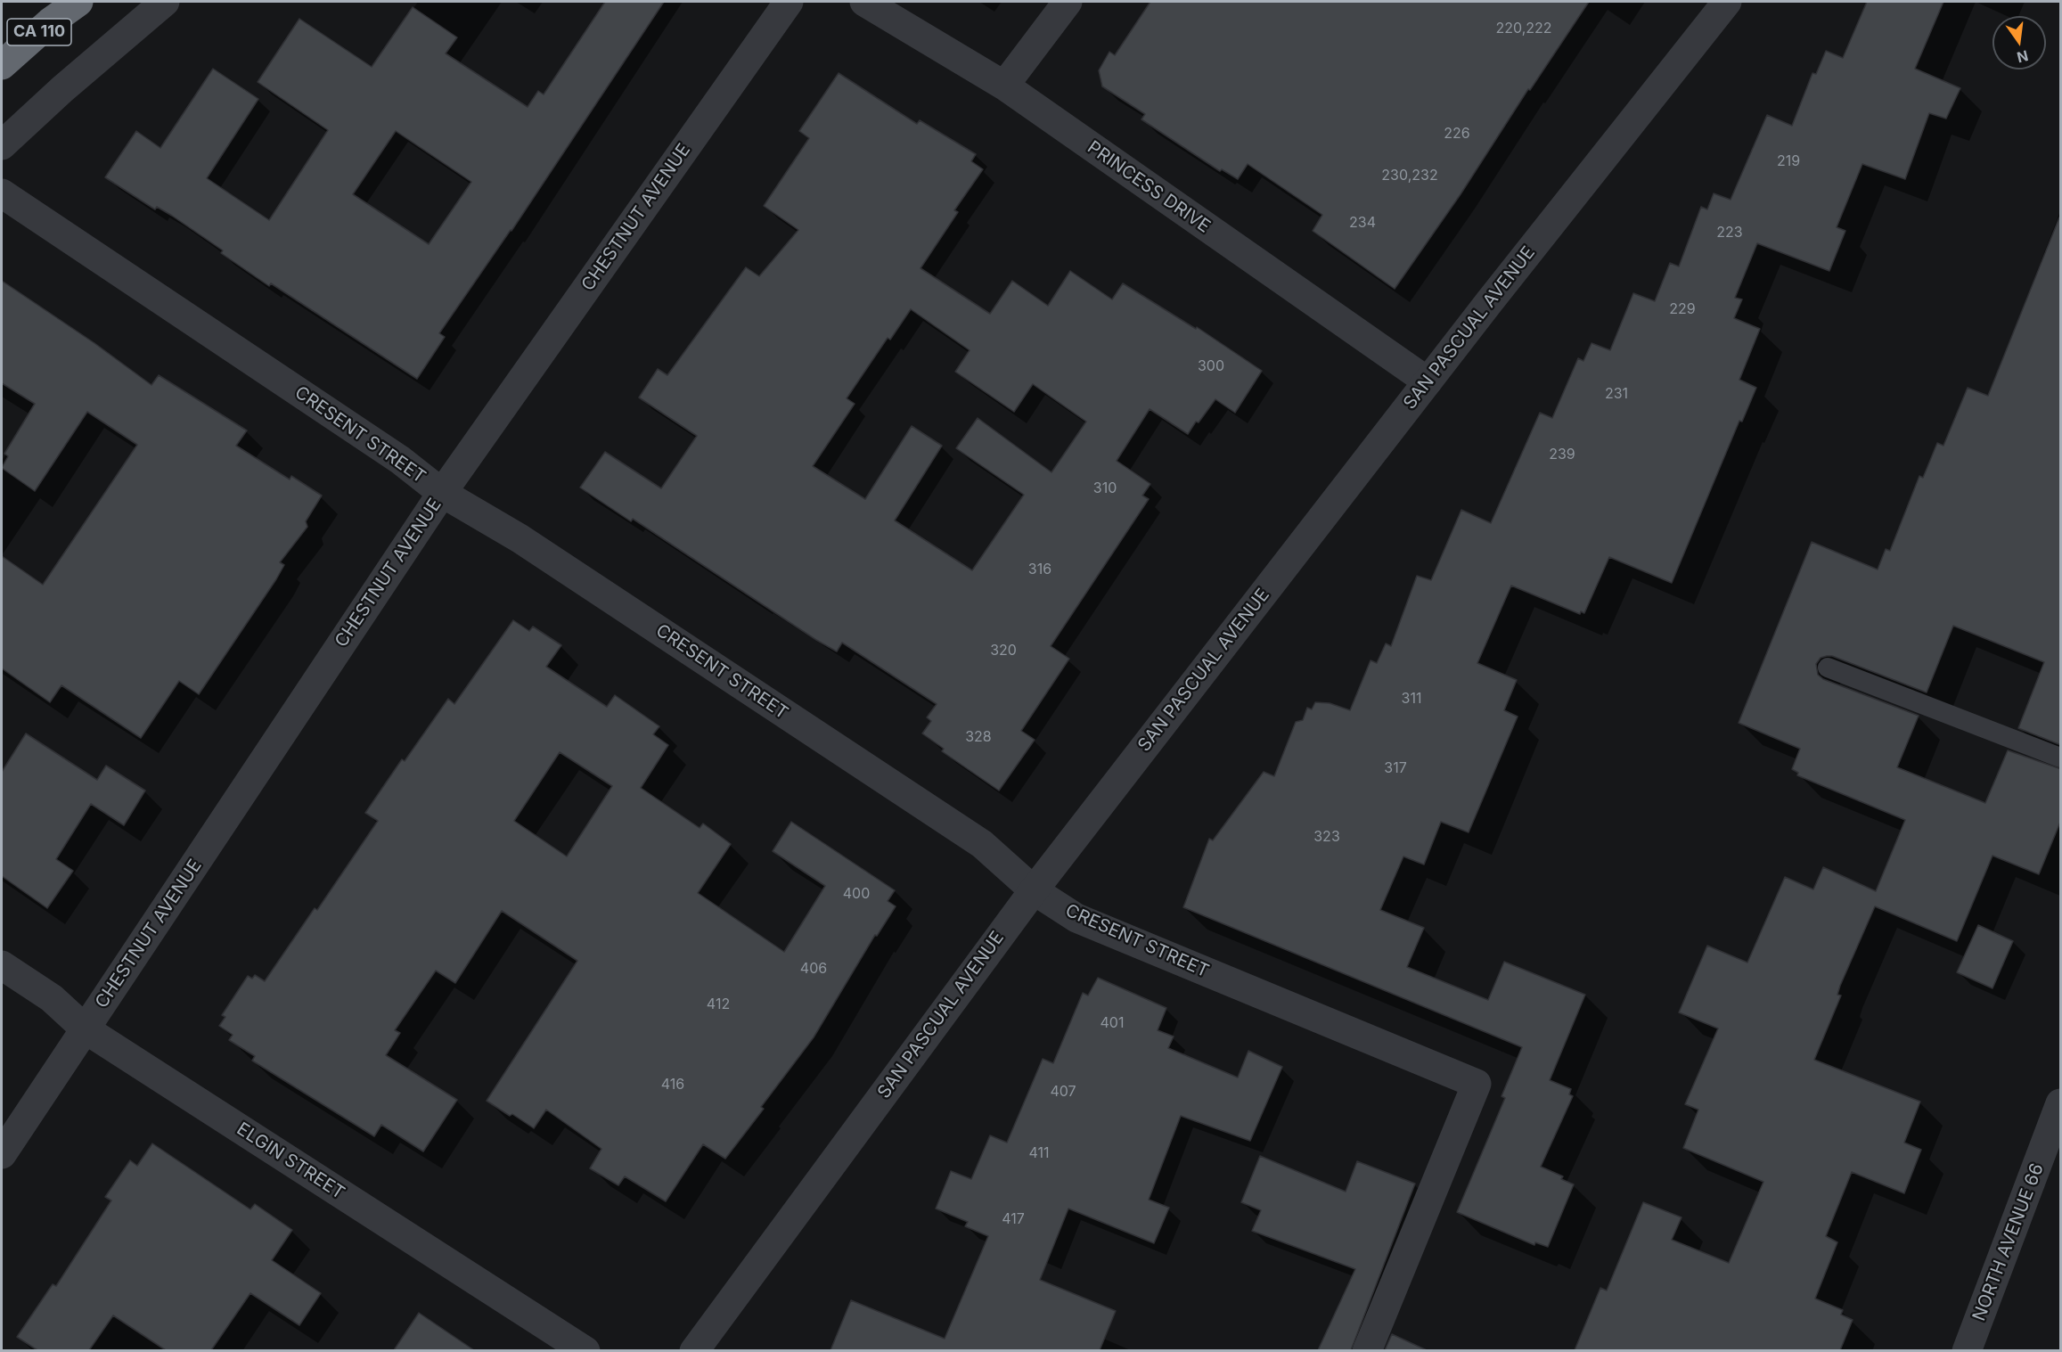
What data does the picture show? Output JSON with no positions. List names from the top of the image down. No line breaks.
{"streets":{"highway":["CA 110"],"street":["PRINCESS DRIVE","CHESTNUT AVENUE","SAN PASCUAL AVENUE","CRESENT STREET","ELGIN STREET","NORTH AVENUE 66"]},"crossings":[["PRINCESS DRIVE","SAN PASCUAL AVENUE"],["CHESTNUT AVENUE","CRESENT STREET"],["CHESTNUT AVENUE","ELGIN STREET"],["SAN PASCUAL AVENUE","CRESENT STREET"]],"house_numbers":["220,222","226","219","230,232","234","223","229","300","231","239","310","316","320","311","328","317","323","400","406","412","401","416","407","411","417"],"north":"bottom"}
